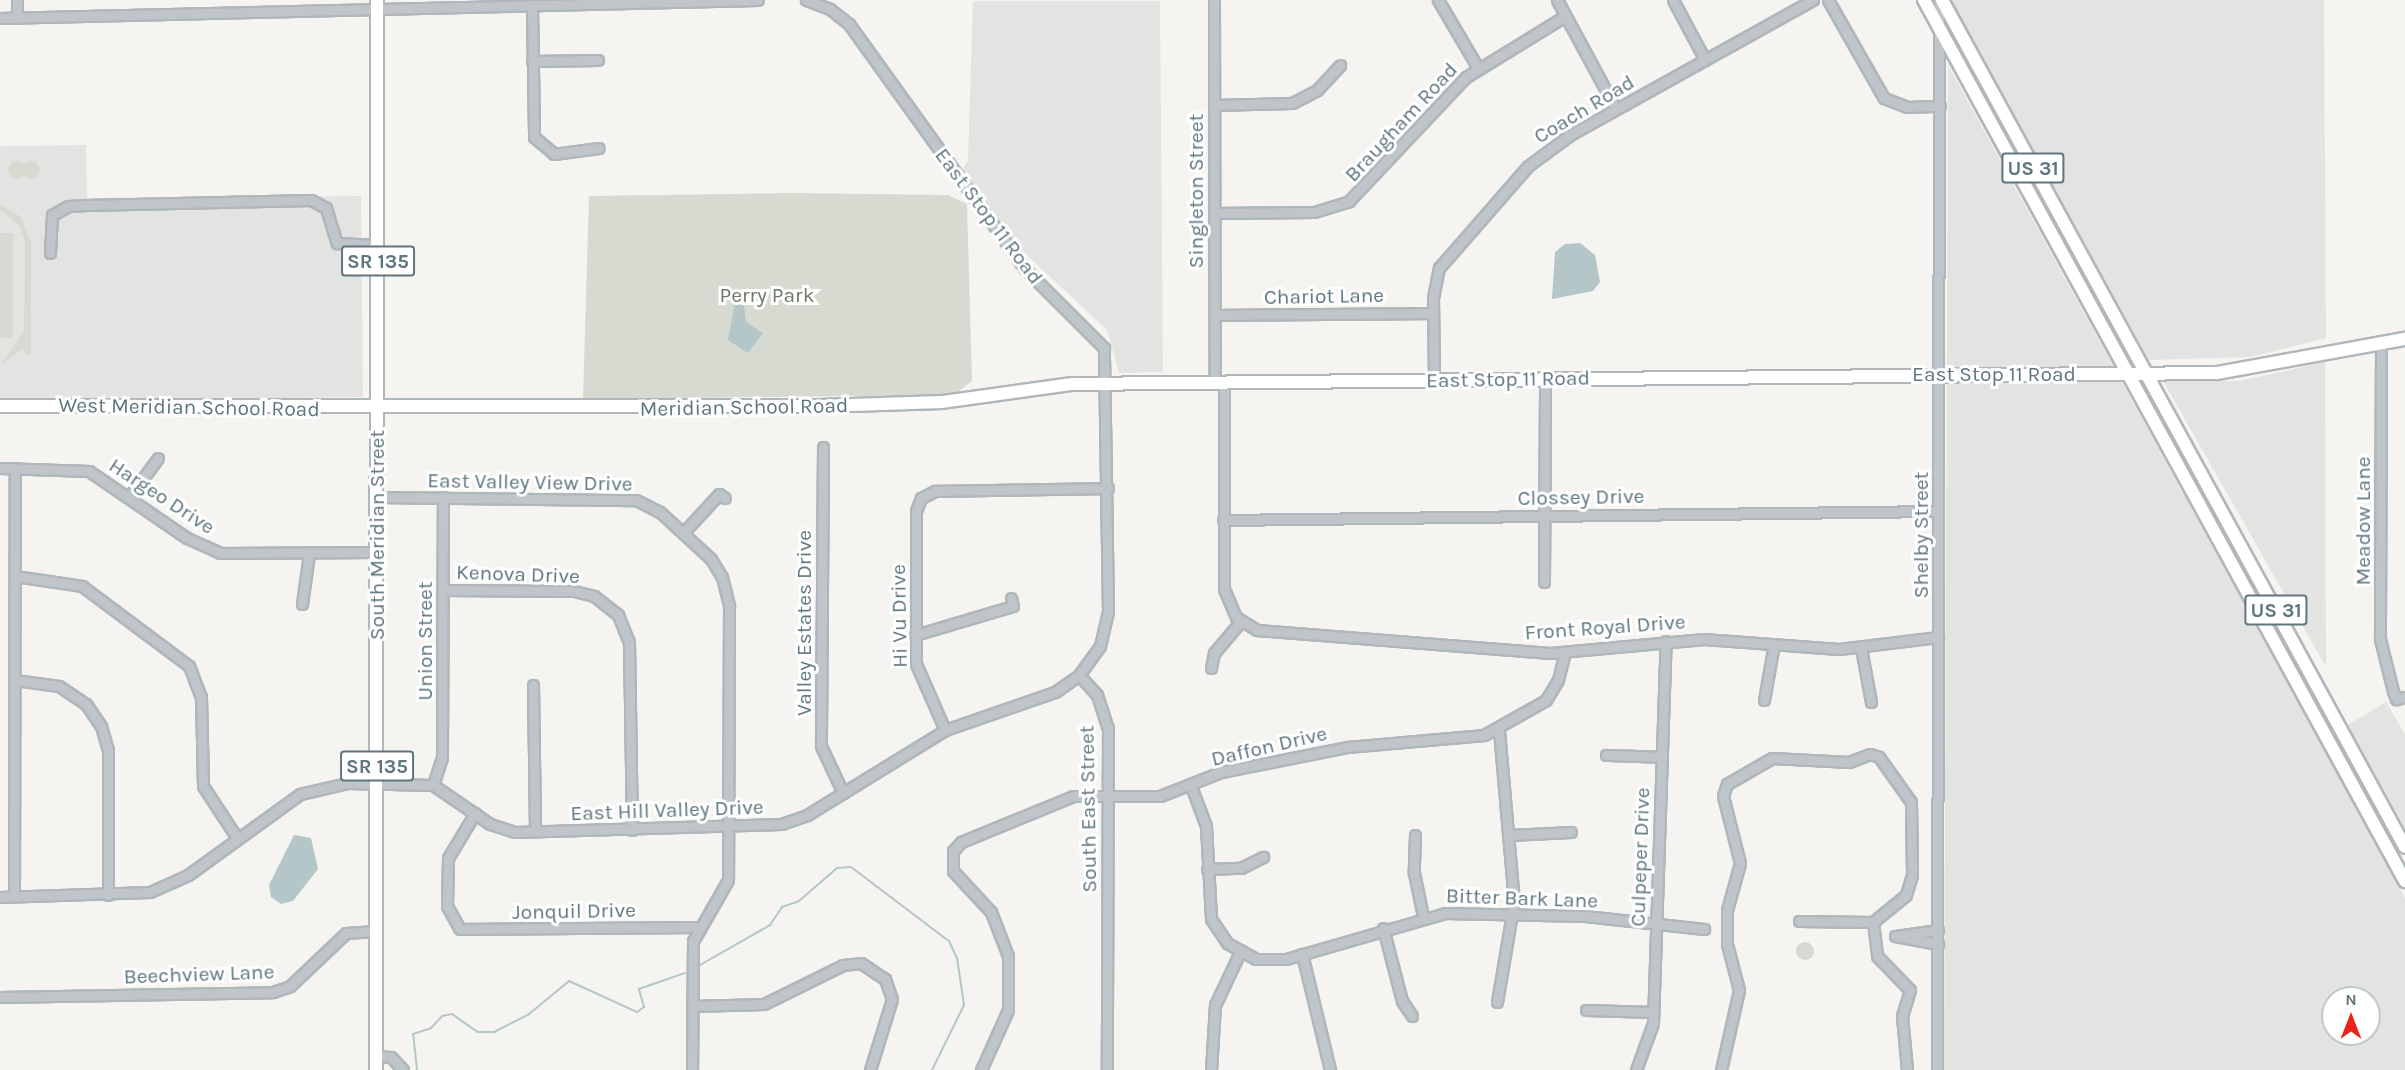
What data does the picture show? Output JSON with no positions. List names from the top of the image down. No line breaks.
{"streets":{"main road":["US 31","East Stop 11 Road","SR 135","West Meridian School Road","Meridian School Road","South Meridian Street"],"street":["Coach Road","Braugham Road","Singleton Street","Chariot Lane","East Valley View Drive","Hargeo Drive","Clossey Drive","Meadow Lane","Shelby Street","Kenova Drive","Hi Vu Drive","Valley Estates Drive","Front Royal Drive","Union Street","Daffon Drive","South East Street","East Hill Valley Drive","Culpeper Drive","Bitter Bark Lane","Jonquil Drive","Beechview Lane"]},"crossings":[["Coach Road","East Stop 11 Road"],["Coach Road","Chariot Lane"],["Braugham Road","Singleton Street"],["US 31","East Stop 11 Road"],["US 31","Shelby Street"],["Singleton Street","East Stop 11 Road"],["Singleton Street","Chariot Lane"],["Singleton Street","Clossey Drive"],["Singleton Street","Front Royal Drive"],["East Stop 11 Road","Meridian School Road"],["East Stop 11 Road","Meadow Lane"],["East Stop 11 Road","Shelby Street"],["West Meridian School Road","Meridian School Road"],["West Meridian School Road","South Meridian Street"],["Meridian School Road","South Meridian Street"],["East Valley View Drive","South Meridian Street"],["East Valley View Drive","Union Street"],["East Valley View Drive","East Hill Valley Drive"],["Hargeo Drive","South Meridian Street"],["Clossey Drive","Shelby Street"],["South Meridian Street","Beechview Lane"],["Shelby Street","Front Royal Drive"],["Kenova Drive","Union Street"],["Kenova Drive","East Hill Valley Drive"],["Hi Vu Drive","East Hill Valley Drive"],["Valley Estates Drive","East Hill Valley Drive"],["Front Royal Drive","Daffon Drive"],["Front Royal Drive","Culpeper Drive"],["Union Street","East Hill Valley Drive"],["Daffon Drive","South East Street"],["South East Street","East Hill Valley Drive"],["East Hill Valley Drive","Jonquil Drive"],["Culpeper Drive","Bitter Bark Lane"]],"parks":["Perry Park"],"north":"top"}
